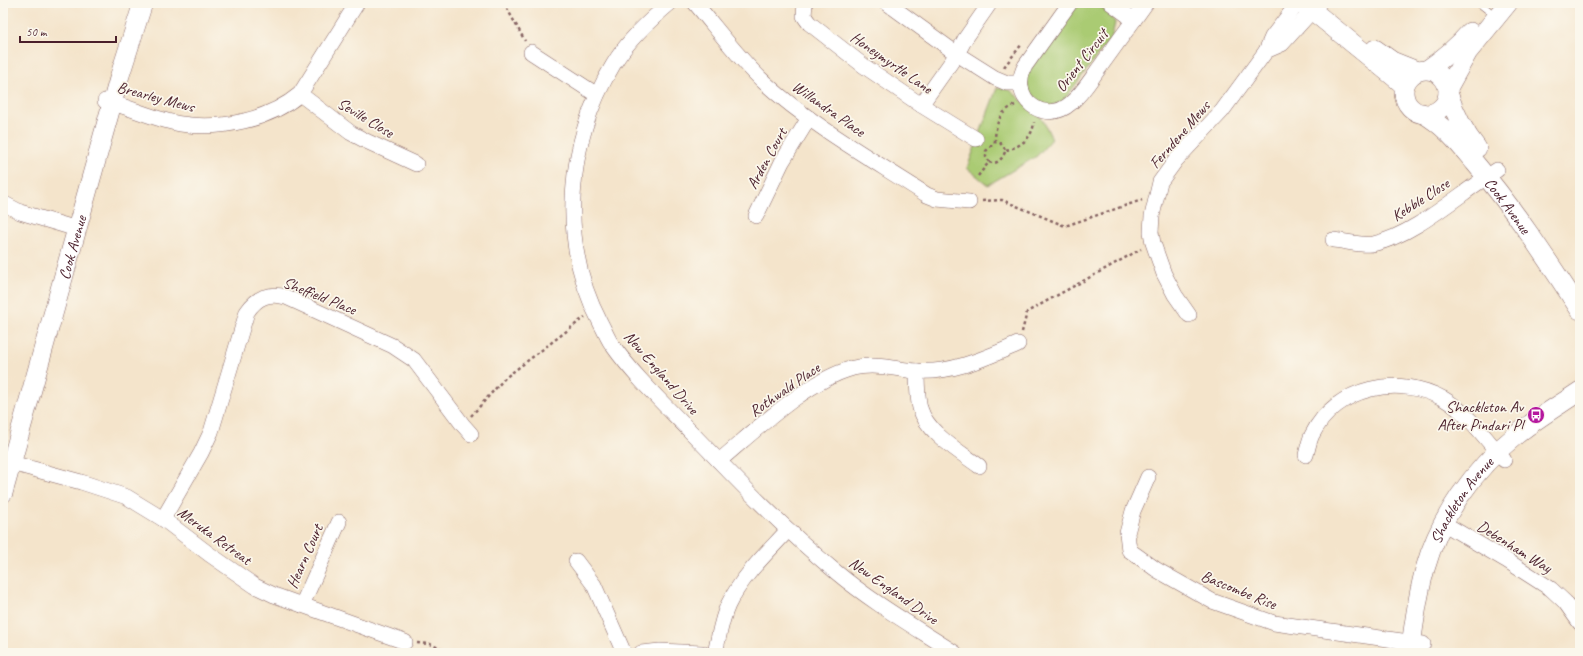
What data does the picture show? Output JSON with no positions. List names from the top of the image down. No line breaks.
{"streets":{"street":["Orient Circuit","Honeymyrtle Lane","Brearley Mews","Willandra Place","Seville Close","Ferndene Mews","Arden Court","Kebble Close","Cook Avenue","Sheffield Place","New England Drive","Rothwald Place","Shackleton Avenue","Meruka Retreat","Debenham Way","Hearn Court","Bascombe Rise"]},"crossings":[["Brearley Mews","Seville Close"],["Brearley Mews","Cook Avenue"],["Willandra Place","Arden Court"],["Kebble Close","Cook Avenue"],["Cook Avenue","Meruka Retreat"],["Sheffield Place","Meruka Retreat"],["New England Drive","Rothwald Place"],["Shackleton Avenue","Debenham Way"],["Shackleton Avenue","Bascombe Rise"],["Meruka Retreat","Hearn Court"]],"places":{"bus stop":["Shackleton Av After Pindari Pl"]},"scale_bar":"50 m"}
